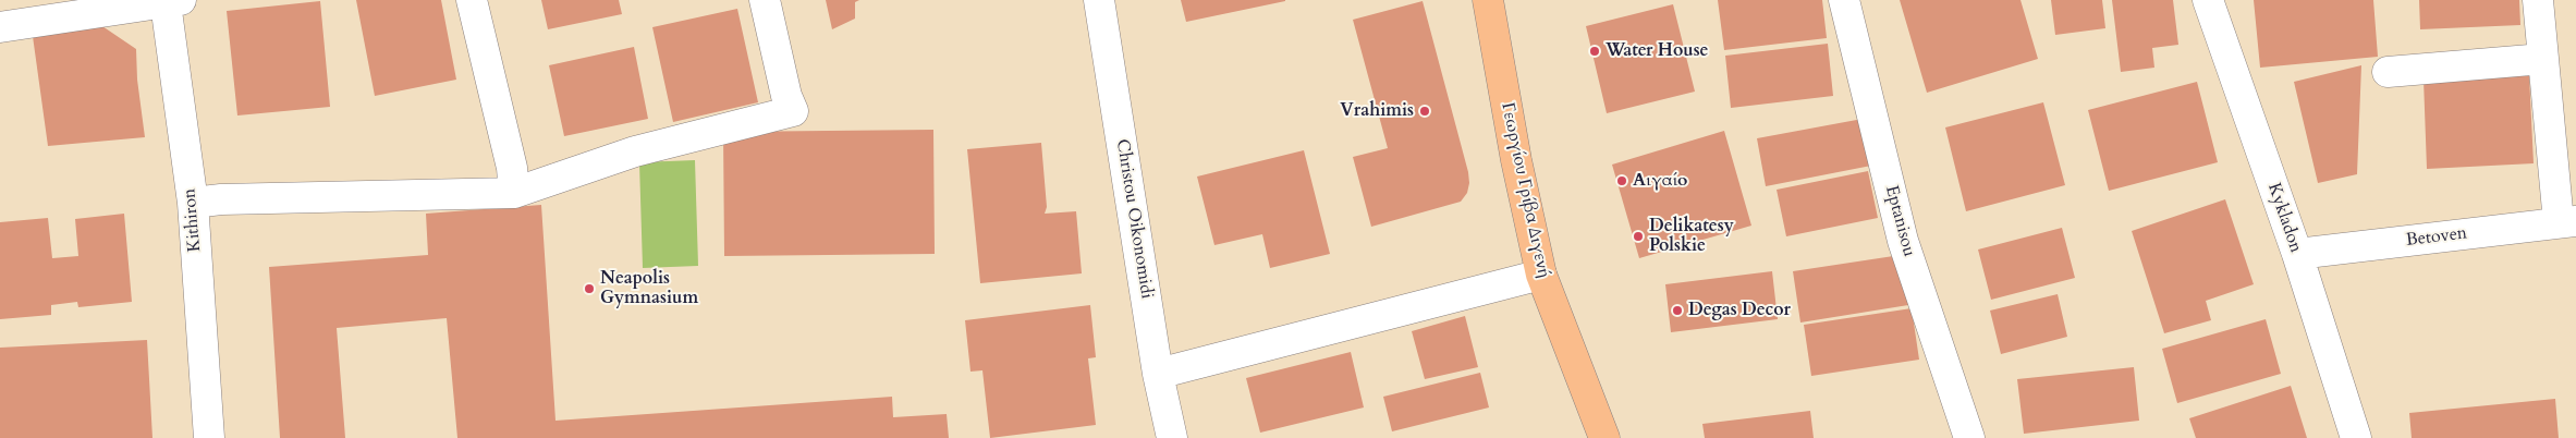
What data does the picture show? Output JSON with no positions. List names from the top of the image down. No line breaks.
{"streets":{"main road":["Γεωργίου Γρίβα Διγενή"],"street":["Kykladon","Christou Oikonomidi","Kithiron","Eptanisou","Betoven"]},"crossings":[["Kykladon","Betoven"]],"places":["Water House","Vrahimis","Αιγαίο","Delikatesy Polskie","Neapolis Gymnasium","Degas Decor"]}
